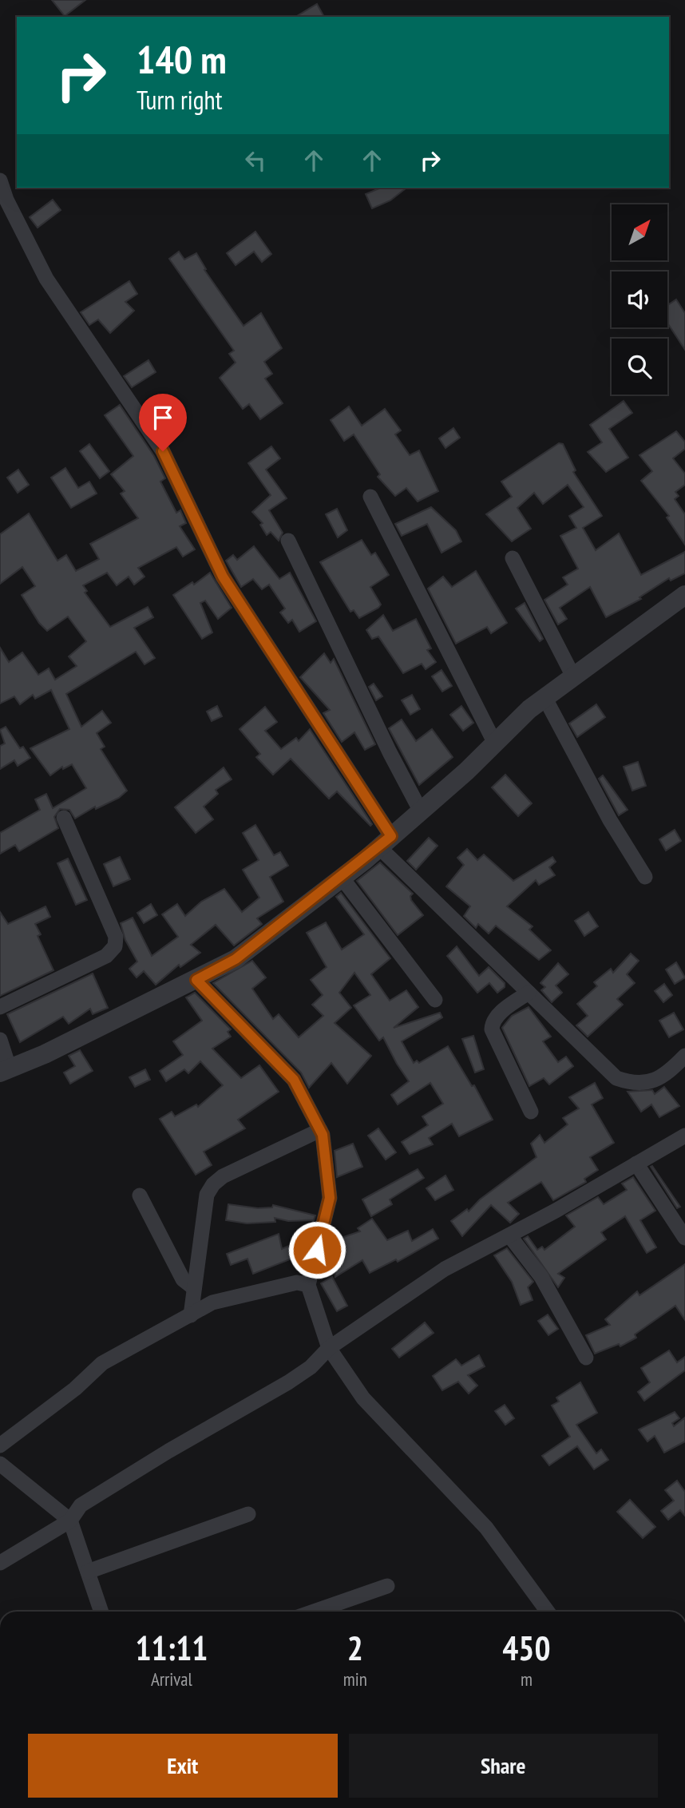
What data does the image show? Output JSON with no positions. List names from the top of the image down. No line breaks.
{"north":"top right","page":{"turn":["140 m","Turn right"],"eta":["11:11","Arrival","2","min","450","m"],"buttons":["Exit","Share"]}}
